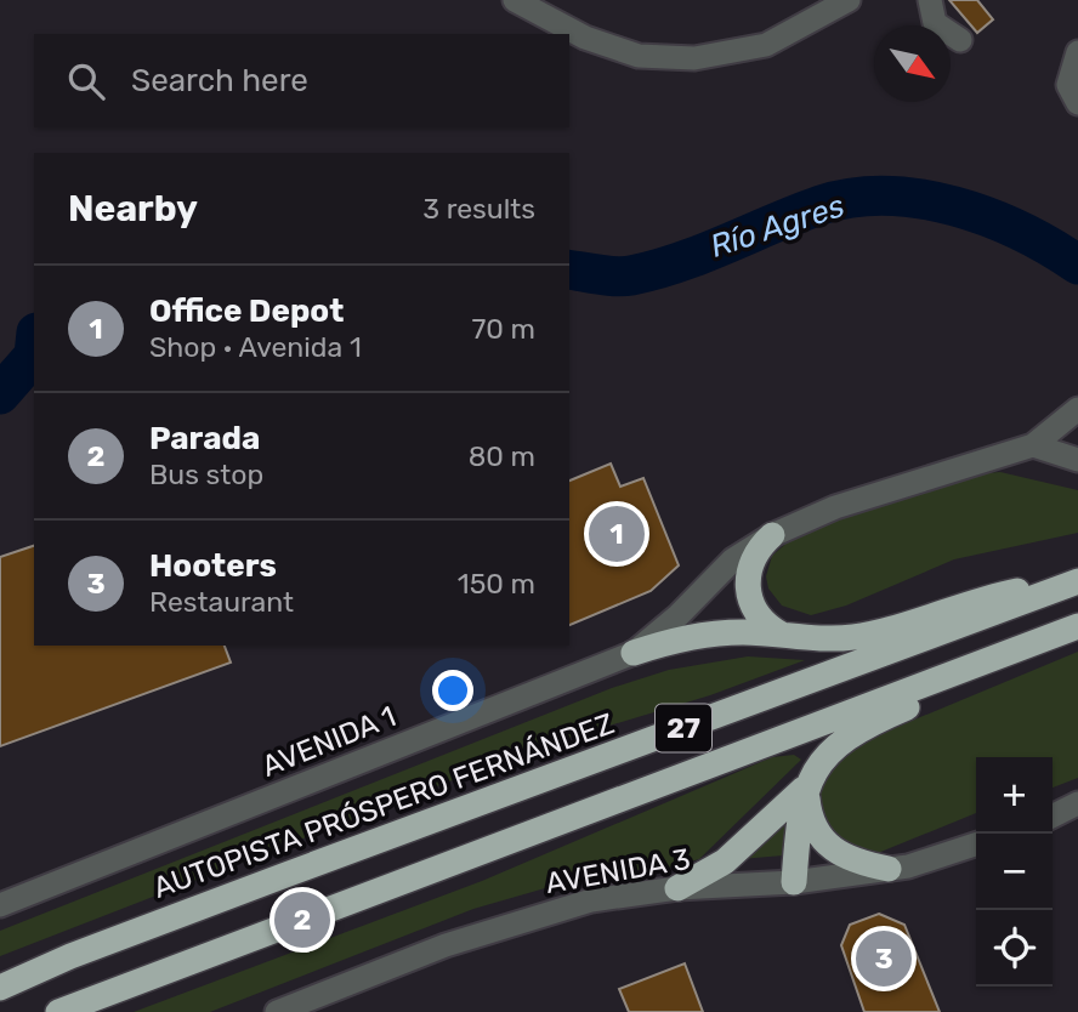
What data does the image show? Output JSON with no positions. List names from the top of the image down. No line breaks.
{"streets":{"highway":["27","AUTOPISTA PRÓSPERO FERNÁNDEZ"],"street":["AVENIDA 1","AVENIDA 3"]},"water":["Río Agres"],"north":"bottom right","page":{"search":"Search here","heading":["Nearby","3 results"],"list":[{"mark":"1","name":"Office Depot","note":"Shop · Avenida 1","value":"70 m"},{"mark":"2","name":"Parada","note":"Bus stop","value":"80 m"},{"mark":"3","name":"Hooters","note":"Restaurant","value":"150 m"}],"pins":["1","2","3"],"map_buttons":["+","−"]}}
